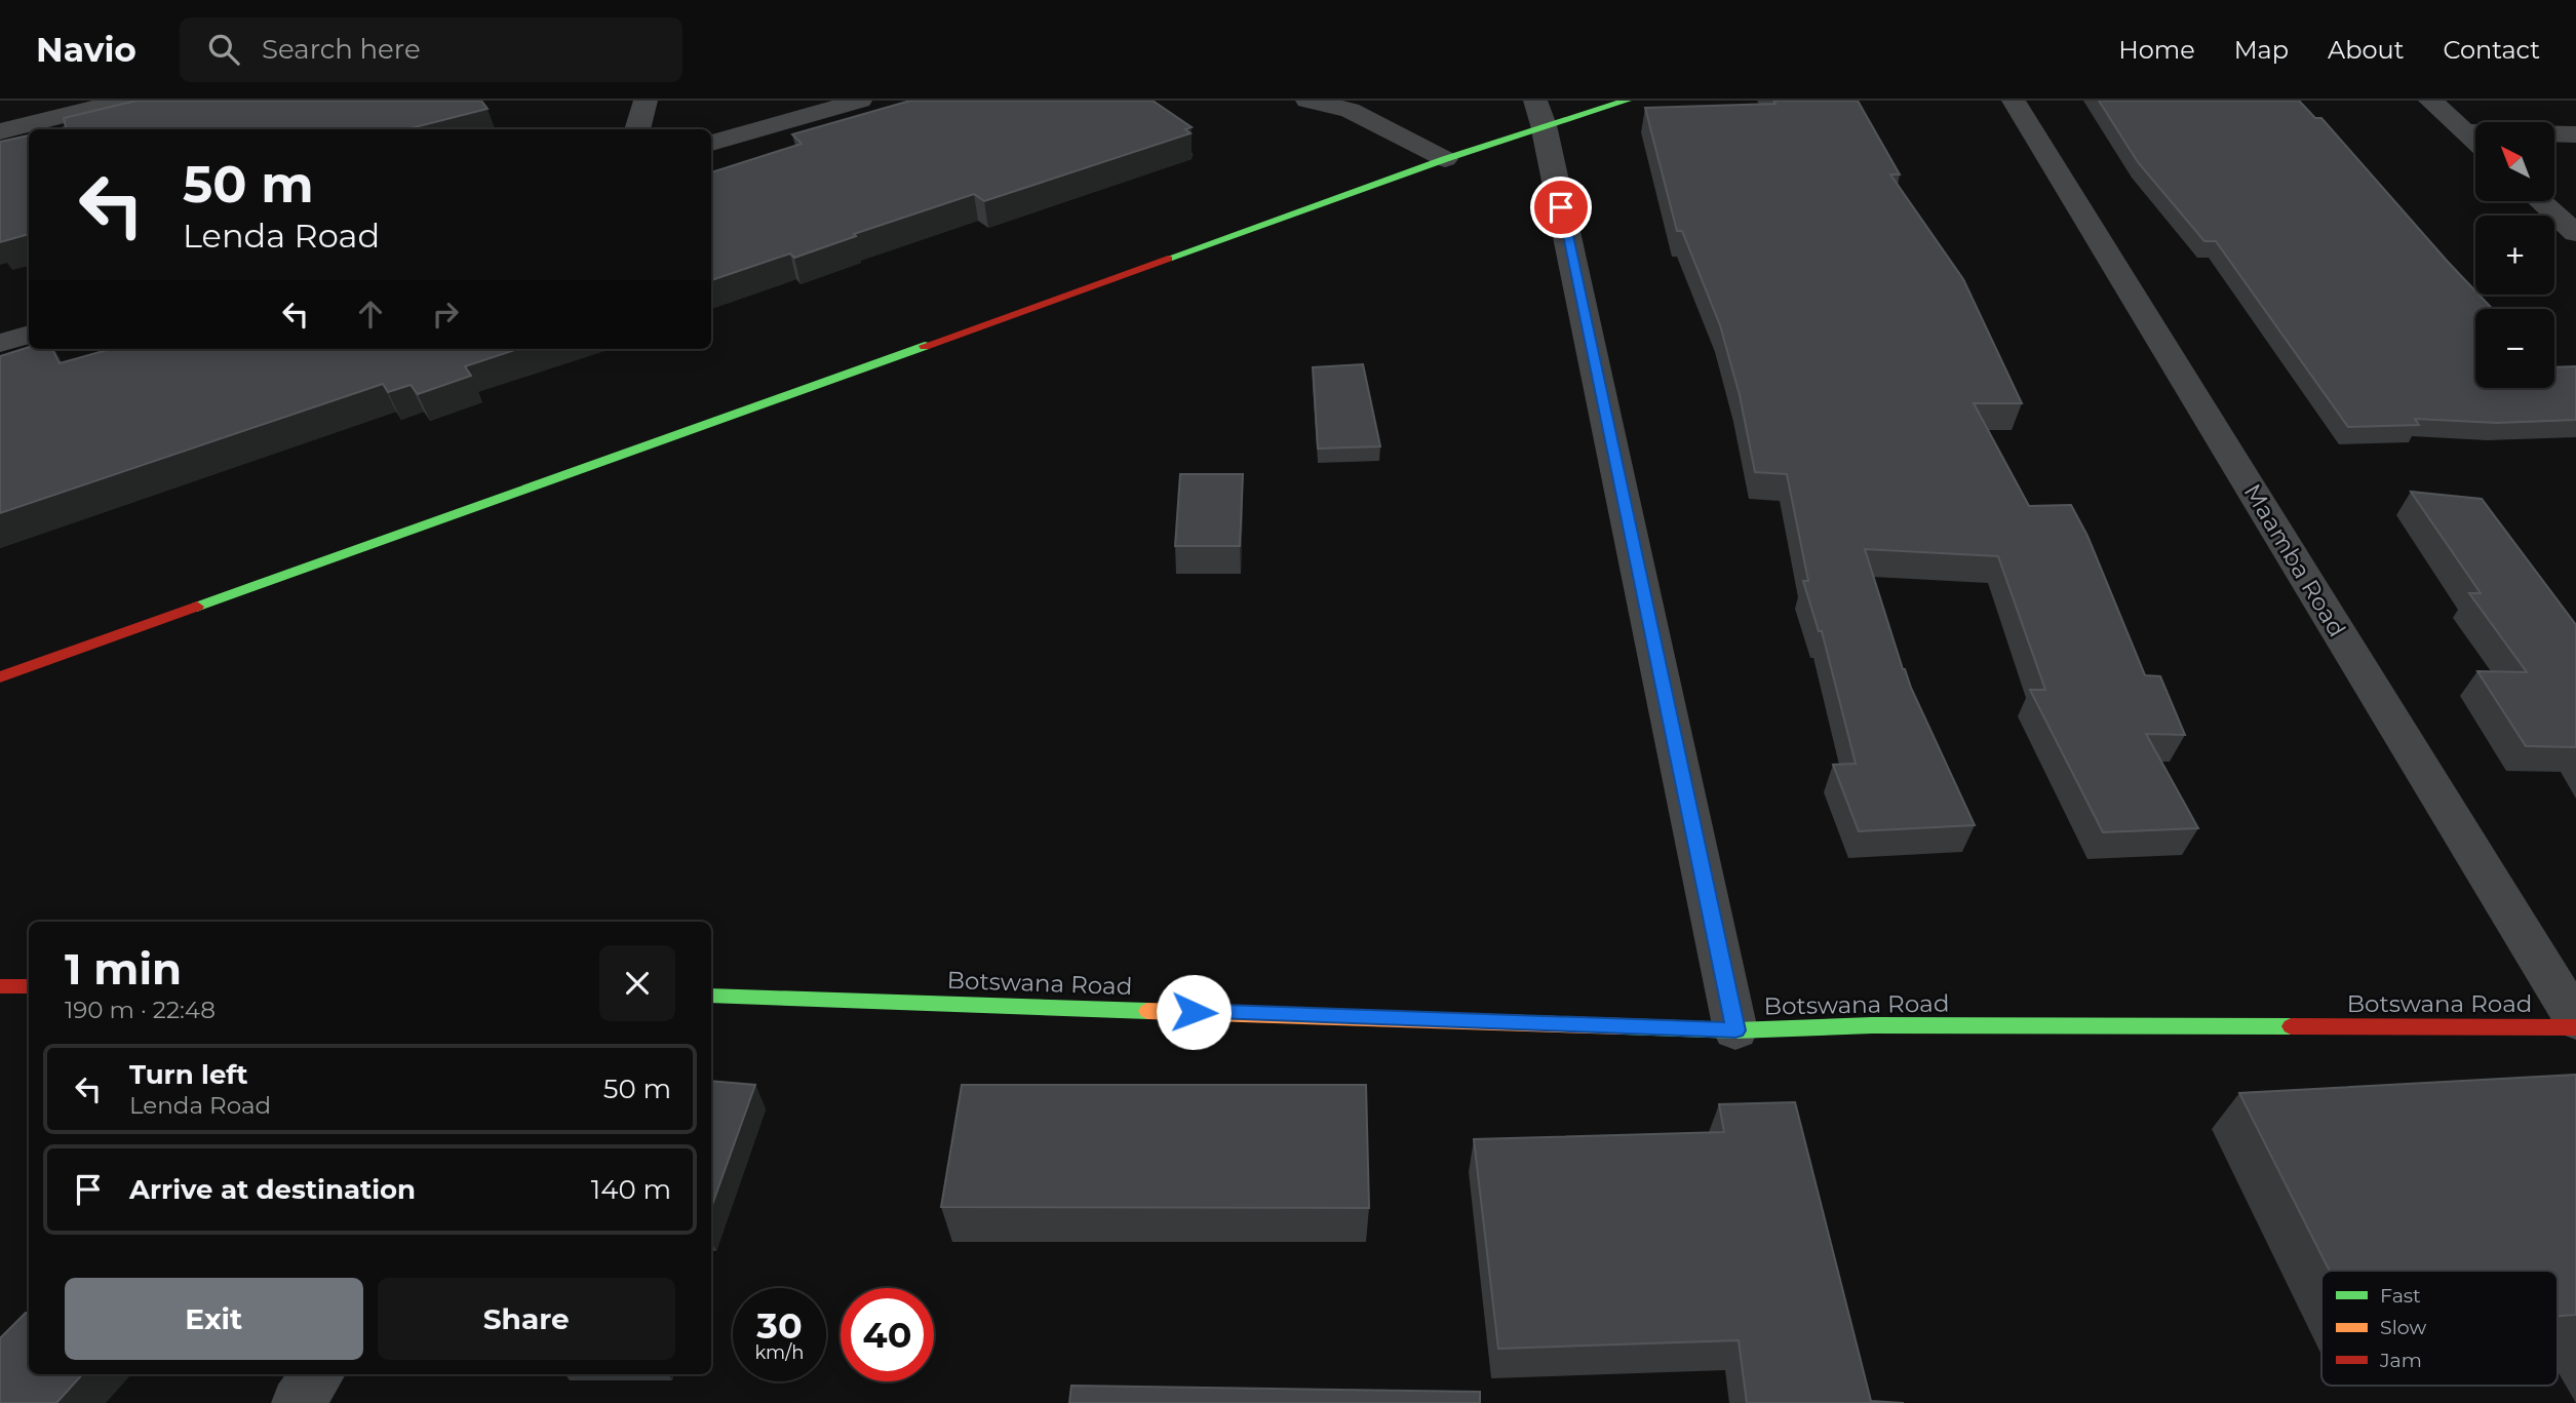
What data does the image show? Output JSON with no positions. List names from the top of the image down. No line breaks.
{"streets":{"street":["Maamba Road","Botswana Road"]},"legend":["Fast","Slow","Jam"],"north":"top left","page":{"header":"Navio","search":"Search here","nav":["Home","Map","About","Contact"],"map_buttons":["+","−"],"turn":["50 m","Lenda Road"],"heading":["1 min","190 m · 22:48"],"list":[{"name":"Turn left","note":"Lenda Road","value":"50 m"},{"name":"Arrive at destination","value":"140 m"}],"buttons":["Exit","Share"],"speed":"30 km/h","limit":"40"}}
